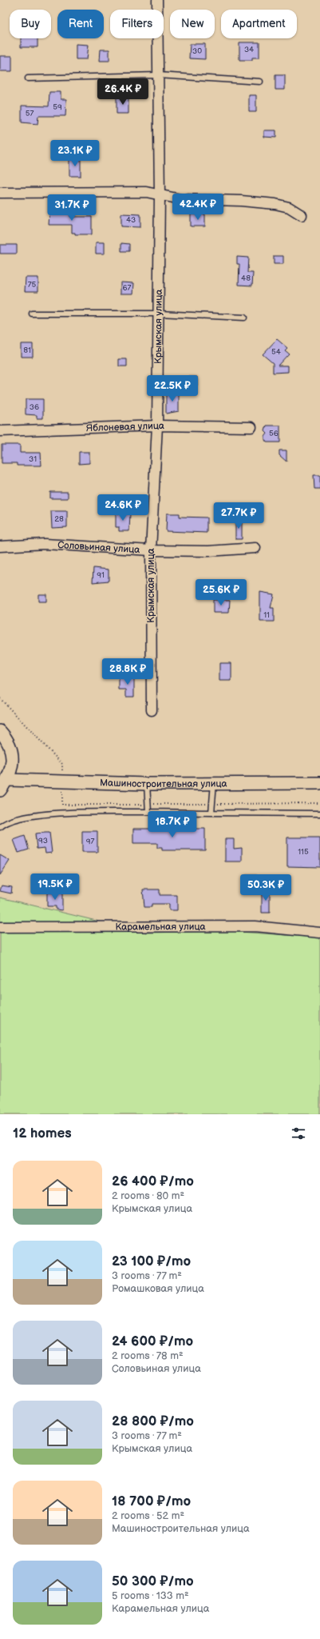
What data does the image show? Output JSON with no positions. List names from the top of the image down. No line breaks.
{"streets":{"street":["Крымская улица","Яблоневая улица","Соловьиная улица","Машиностроительная улица","Карамельная улица"]},"crossings":[["Крымская улица","Яблоневая улица"],["Крымская улица","Соловьиная улица"]],"house_numbers":["34","30","59","57","43","48","75","67","81","54","36","56","31","28","91","11","93","97","115"],"page":{"chip":["Buy","Rent","Filters","New","Apartment"],"price":["26.4K ₽","23.1K ₽","42.4K ₽","31.7K ₽","22.5K ₽","24.6K ₽","27.7K ₽","25.6K ₽","28.8K ₽","18.7K ₽","19.5K ₽","50.3K ₽"],"heading":"12 homes","list":[{"name":"26 400 ₽/mo","note":"2 rooms · 80 m² · Крымская улица"},{"name":"23 100 ₽/mo","note":"3 rooms · 77 m² · Ромашковая улица"},{"name":"24 600 ₽/mo","note":"2 rooms · 78 m² · Соловьиная улица"},{"name":"28 800 ₽/mo","note":"3 rooms · 77 m² · Крымская улица"},{"name":"18 700 ₽/mo","note":"2 rooms · 52 m² · Машиностроительная улица"},{"name":"50 300 ₽/mo","note":"5 rooms · 133 m² · Карамельная улица"}]}}
